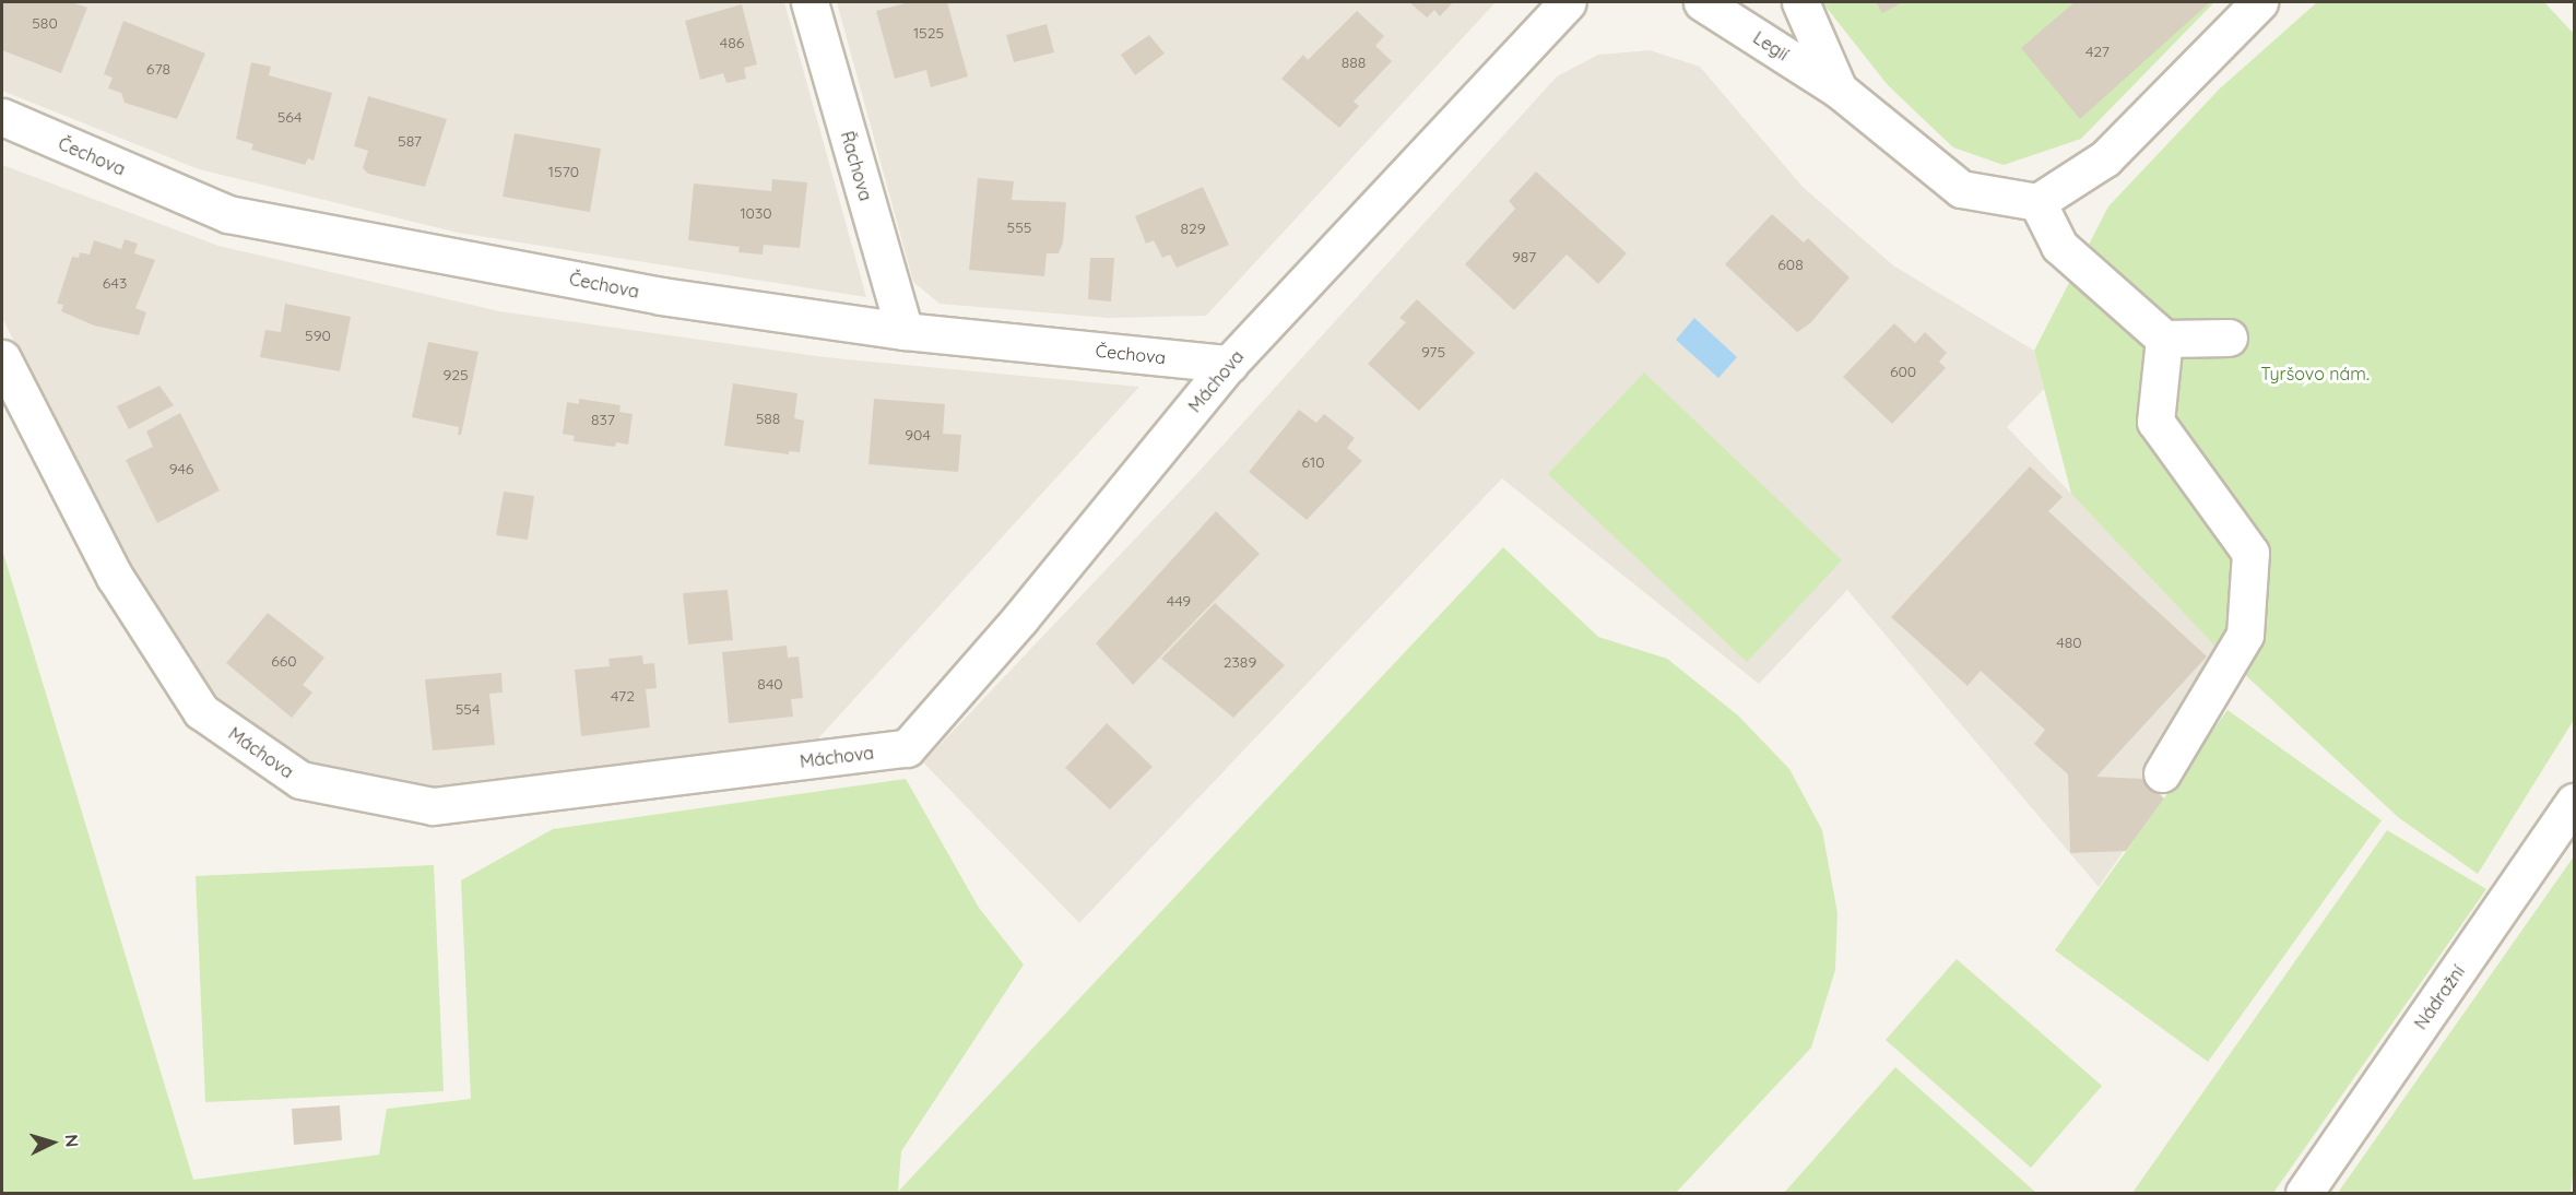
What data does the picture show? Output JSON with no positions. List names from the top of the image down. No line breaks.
{"streets":{"street":["Legií","Čechova","Řachova","Máchova","Nádražní"]},"crossings":[["Čechova","Řachova"],["Čechova","Máchova"]],"parks":["Tyršovo nám."],"house_numbers":["580","1525","486","427","888","678","564","587","1570","1030","555","829","987","608","643","590","975","600","925","588","837","904","610","946","449","480","660","2389","840","472","554"],"north":"right"}
